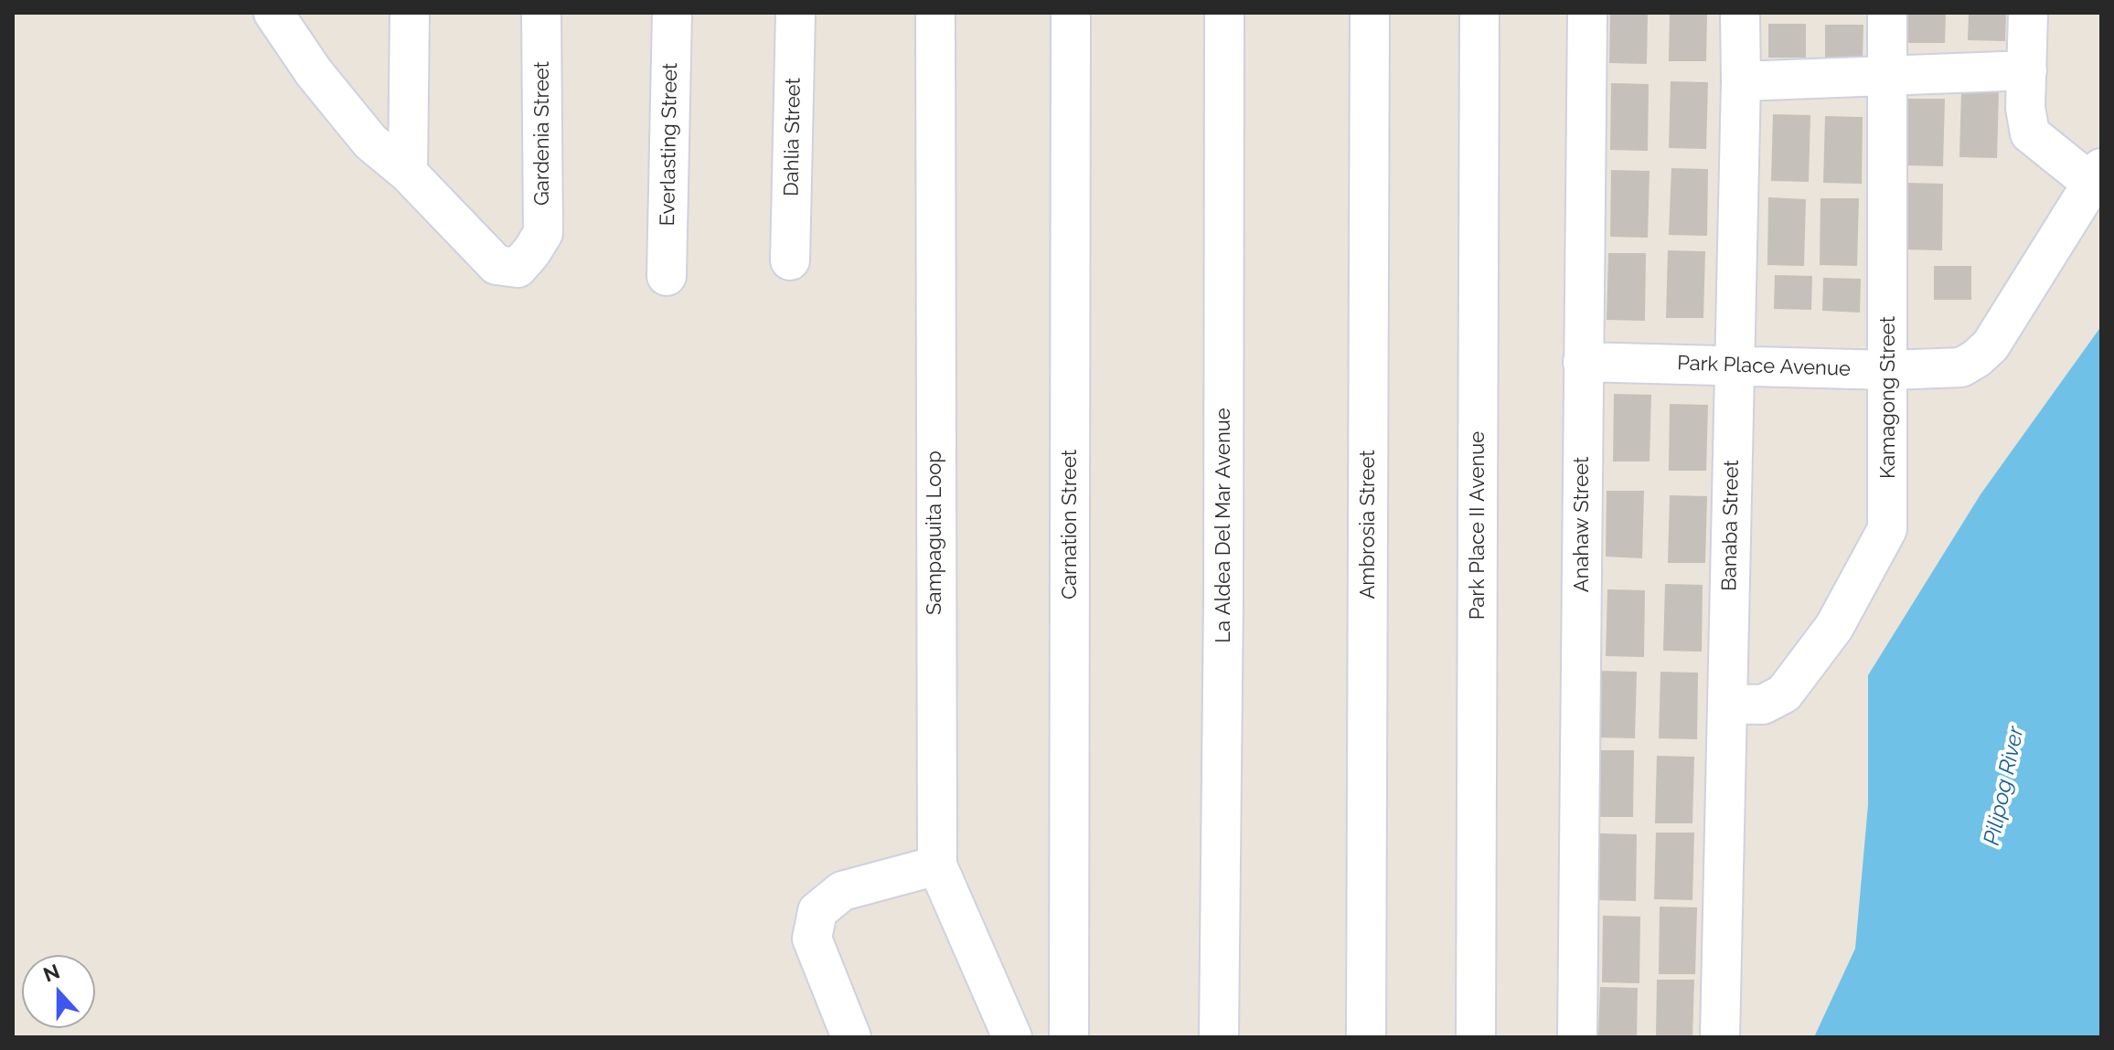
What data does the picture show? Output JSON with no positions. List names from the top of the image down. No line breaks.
{"streets":{"street":["Gardenia Street","Dahlia Street","Everlasting Street","Park Place Avenue","Kamagong Street","Carnation Street","Ambrosia Street","Anahaw Street","La Aldea Del Mar Avenue","Park Place II Avenue","Banaba Street","Sampaguita Loop"]},"crossings":[["Park Place Avenue","Kamagong Street"],["Park Place Avenue","Anahaw Street"],["Park Place Avenue","Banaba Street"],["Kamagong Street","Banaba Street"]],"water":["Pilipog River"],"north":"top"}
